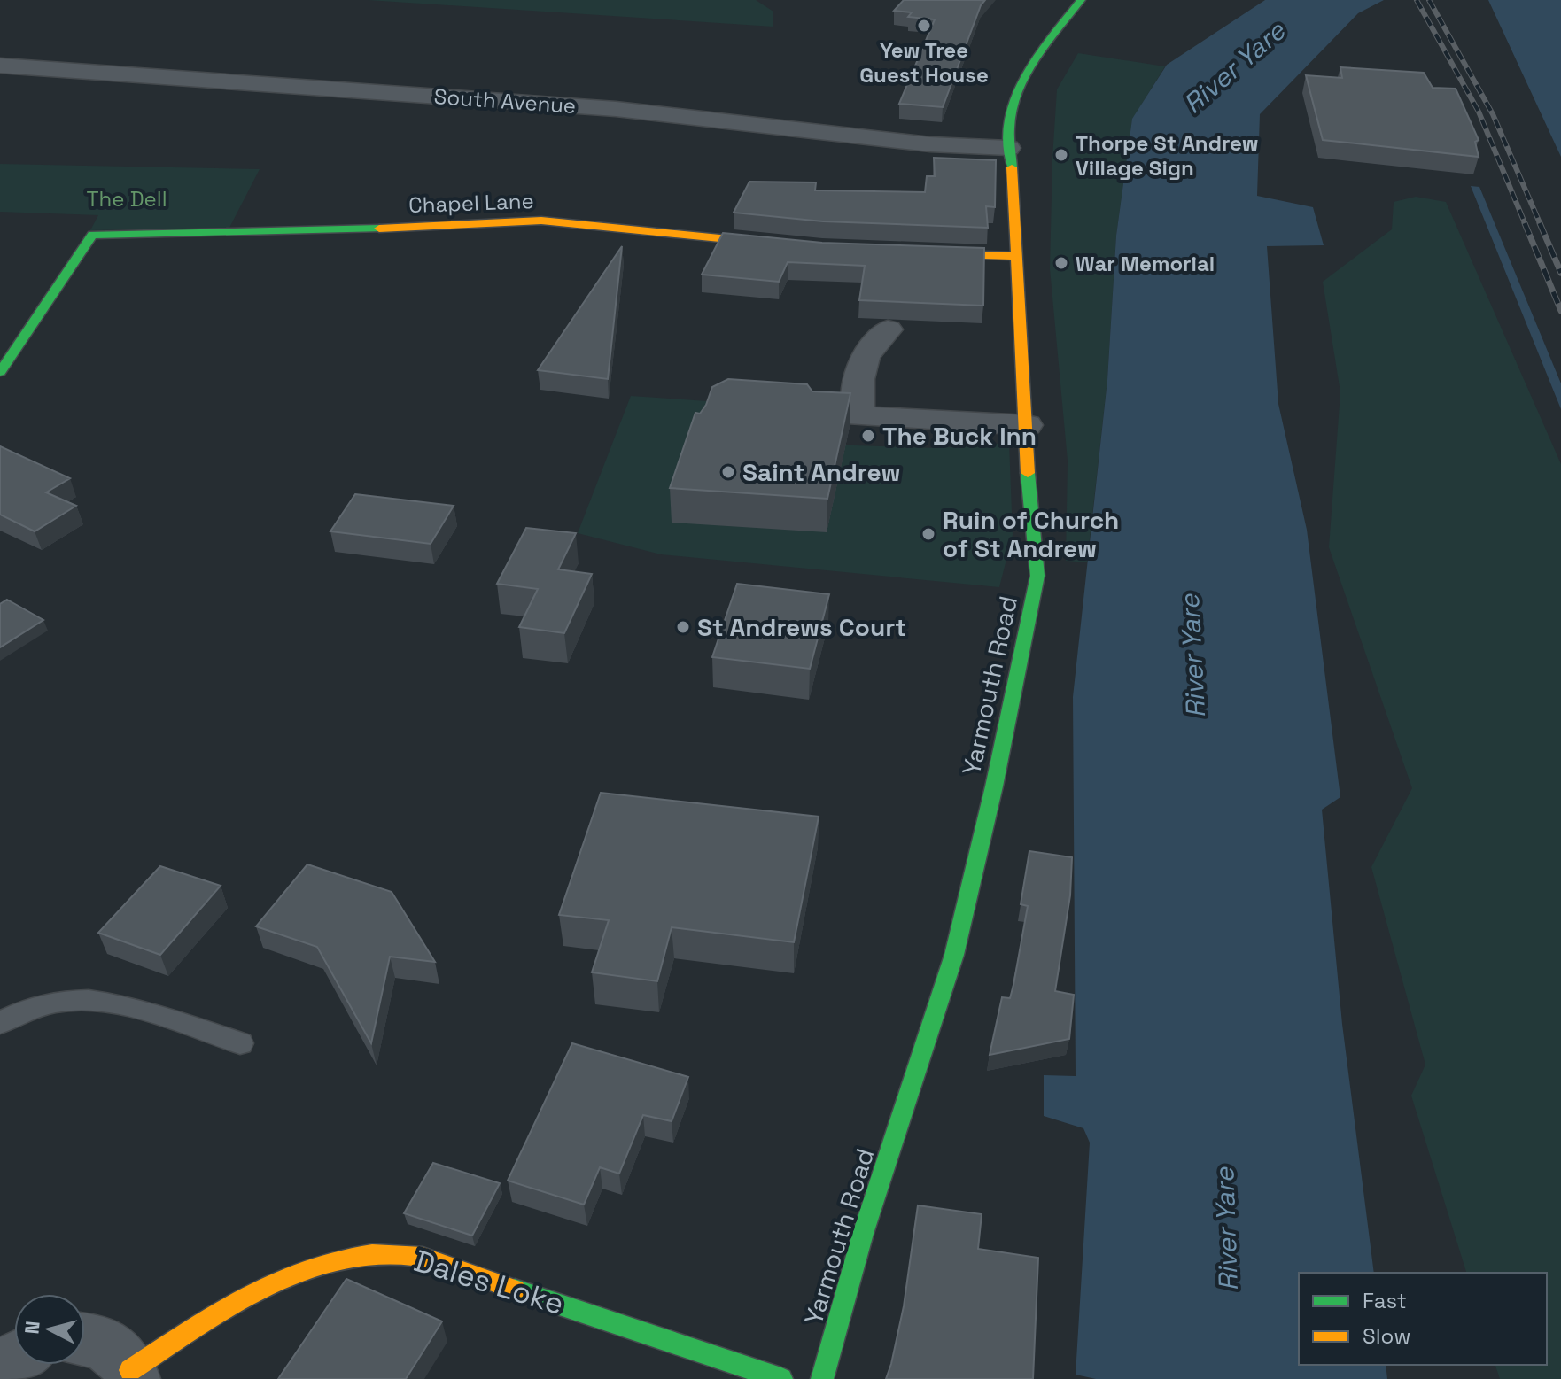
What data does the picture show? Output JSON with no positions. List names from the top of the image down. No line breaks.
{"streets":{"main road":["Chapel Lane","Yarmouth Road","Dales Loke"],"street":["South Avenue"]},"crossings":[["South Avenue","Yarmouth Road"]],"water":["River Yare"],"parks":["The Dell"],"places":["Yew Tree Guest House","Thorpe St Andrew Village Sign","War Memorial","The Buck Inn","Saint Andrew","Ruin of Church of St Andrew","St Andrews Court"],"legend":["Fast","Slow"],"north":"left"}
